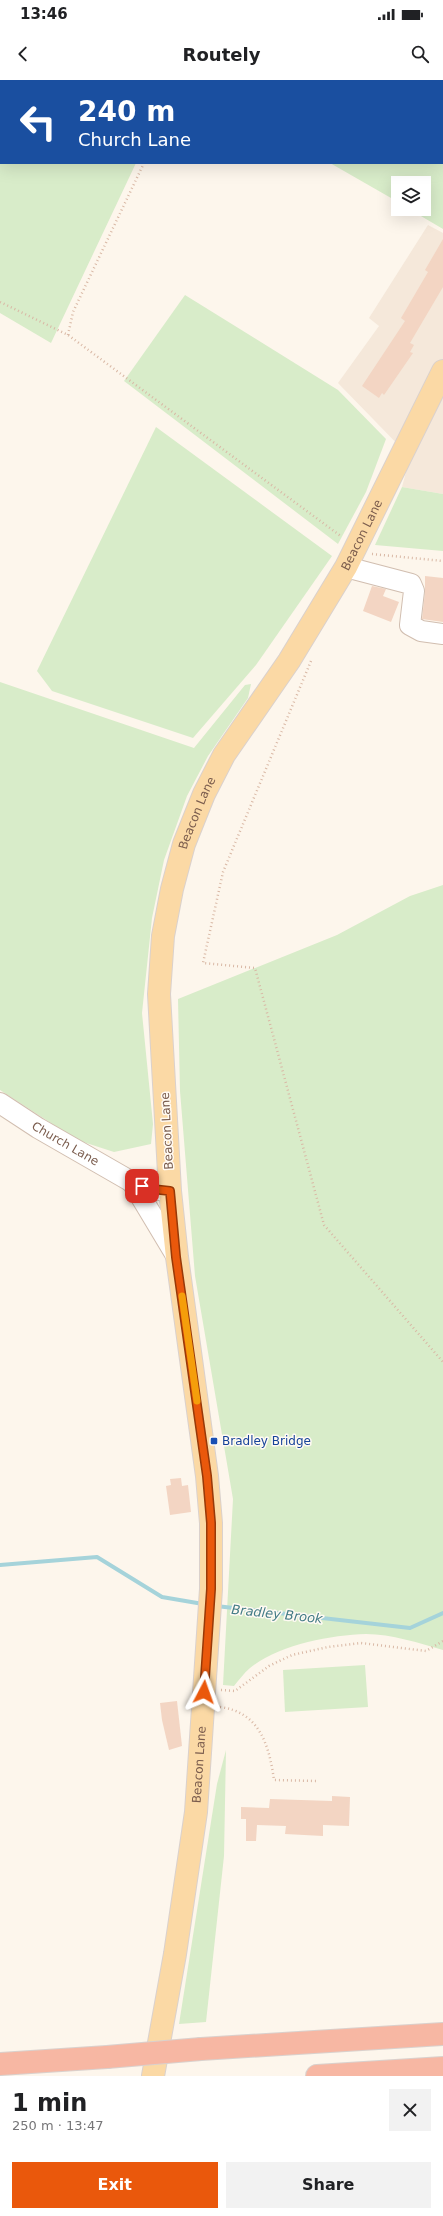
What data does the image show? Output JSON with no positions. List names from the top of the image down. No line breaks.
{"streets":{"main road":["Beacon Lane"],"street":["Church Lane"]},"crossings":[["Beacon Lane","Church Lane"]],"water":["Bradley Brook"],"places":{"transit":["Bradley Bridge"]},"page":{"status":"13:46","header":"Routely","turn":["240 m","Church Lane"],"heading":["1 min","250 m · 13:47"],"buttons":["Exit","Share"]}}
